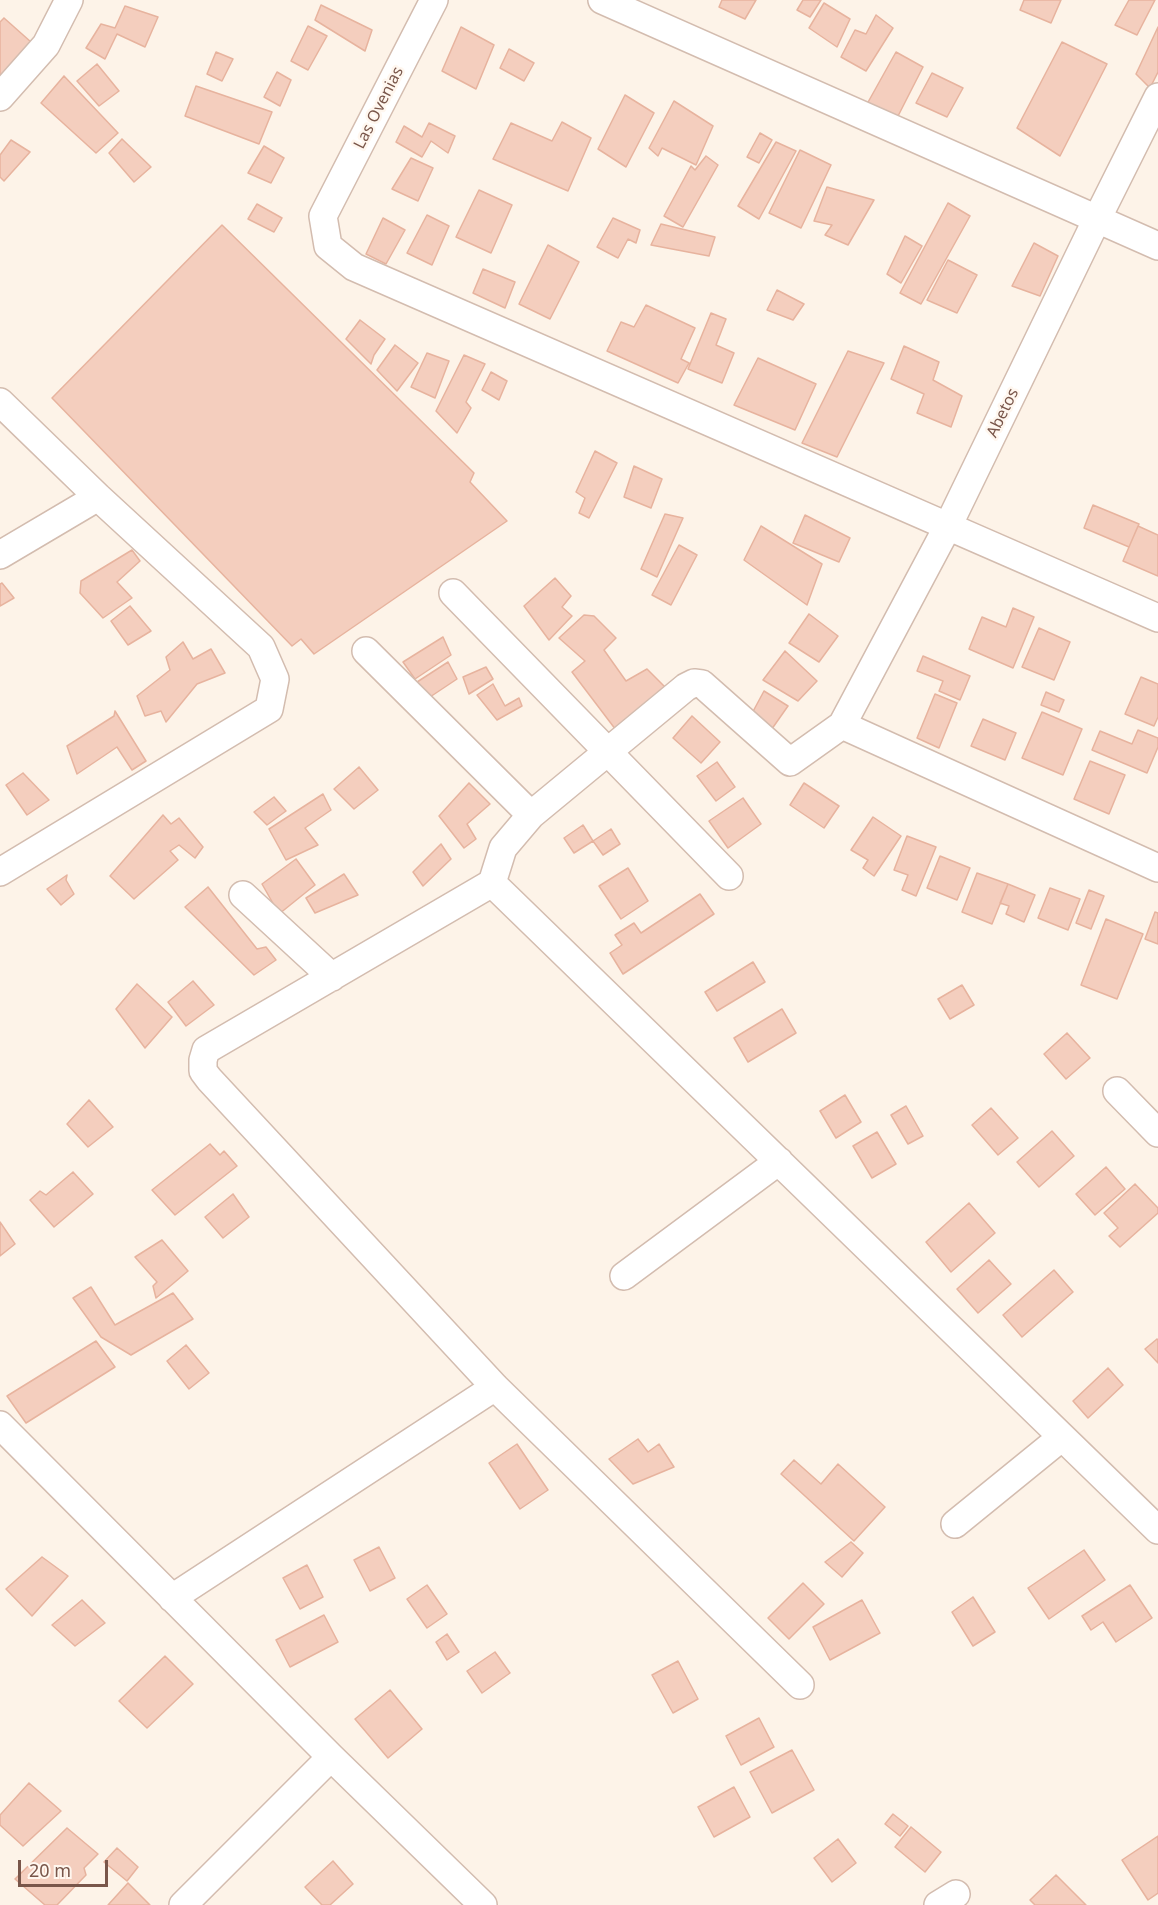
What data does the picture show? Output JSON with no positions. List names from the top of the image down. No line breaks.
{"streets":{"street":["Las Ovenias","Abetos"]},"crossings":[["Las Ovenias","Abetos"]],"scale_bar":"20 m"}
